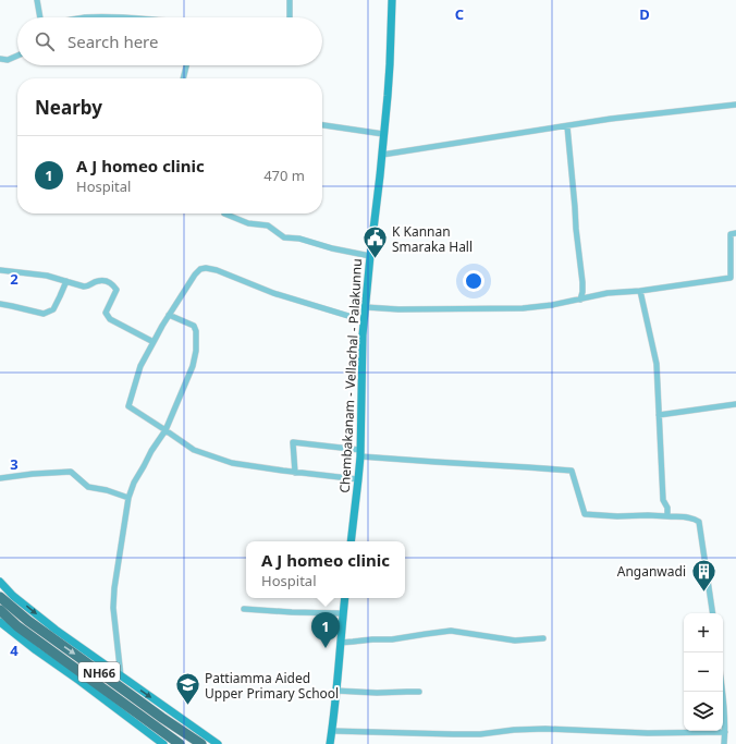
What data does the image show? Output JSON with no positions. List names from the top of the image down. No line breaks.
{"streets":{"highway":["NH66"],"main road":["Chembakanam - Vellachal - Palakunnu"]},"places":{"public building":["K Kannan Smaraka Hall"],"building":["Anganwadi"],"school or university":["Pattiamma Aided Upper Primary School"]},"page":{"search":"Search here","heading":"Nearby","list":[{"mark":"1","name":"A J homeo clinic","note":"Hospital","value":"470 m"}],"popup":["A J homeo clinic","Hospital"],"pins":"1","map_buttons":["+","−"]},"grid":{"columns":["C","D"],"rows":["2","3","4"]}}
